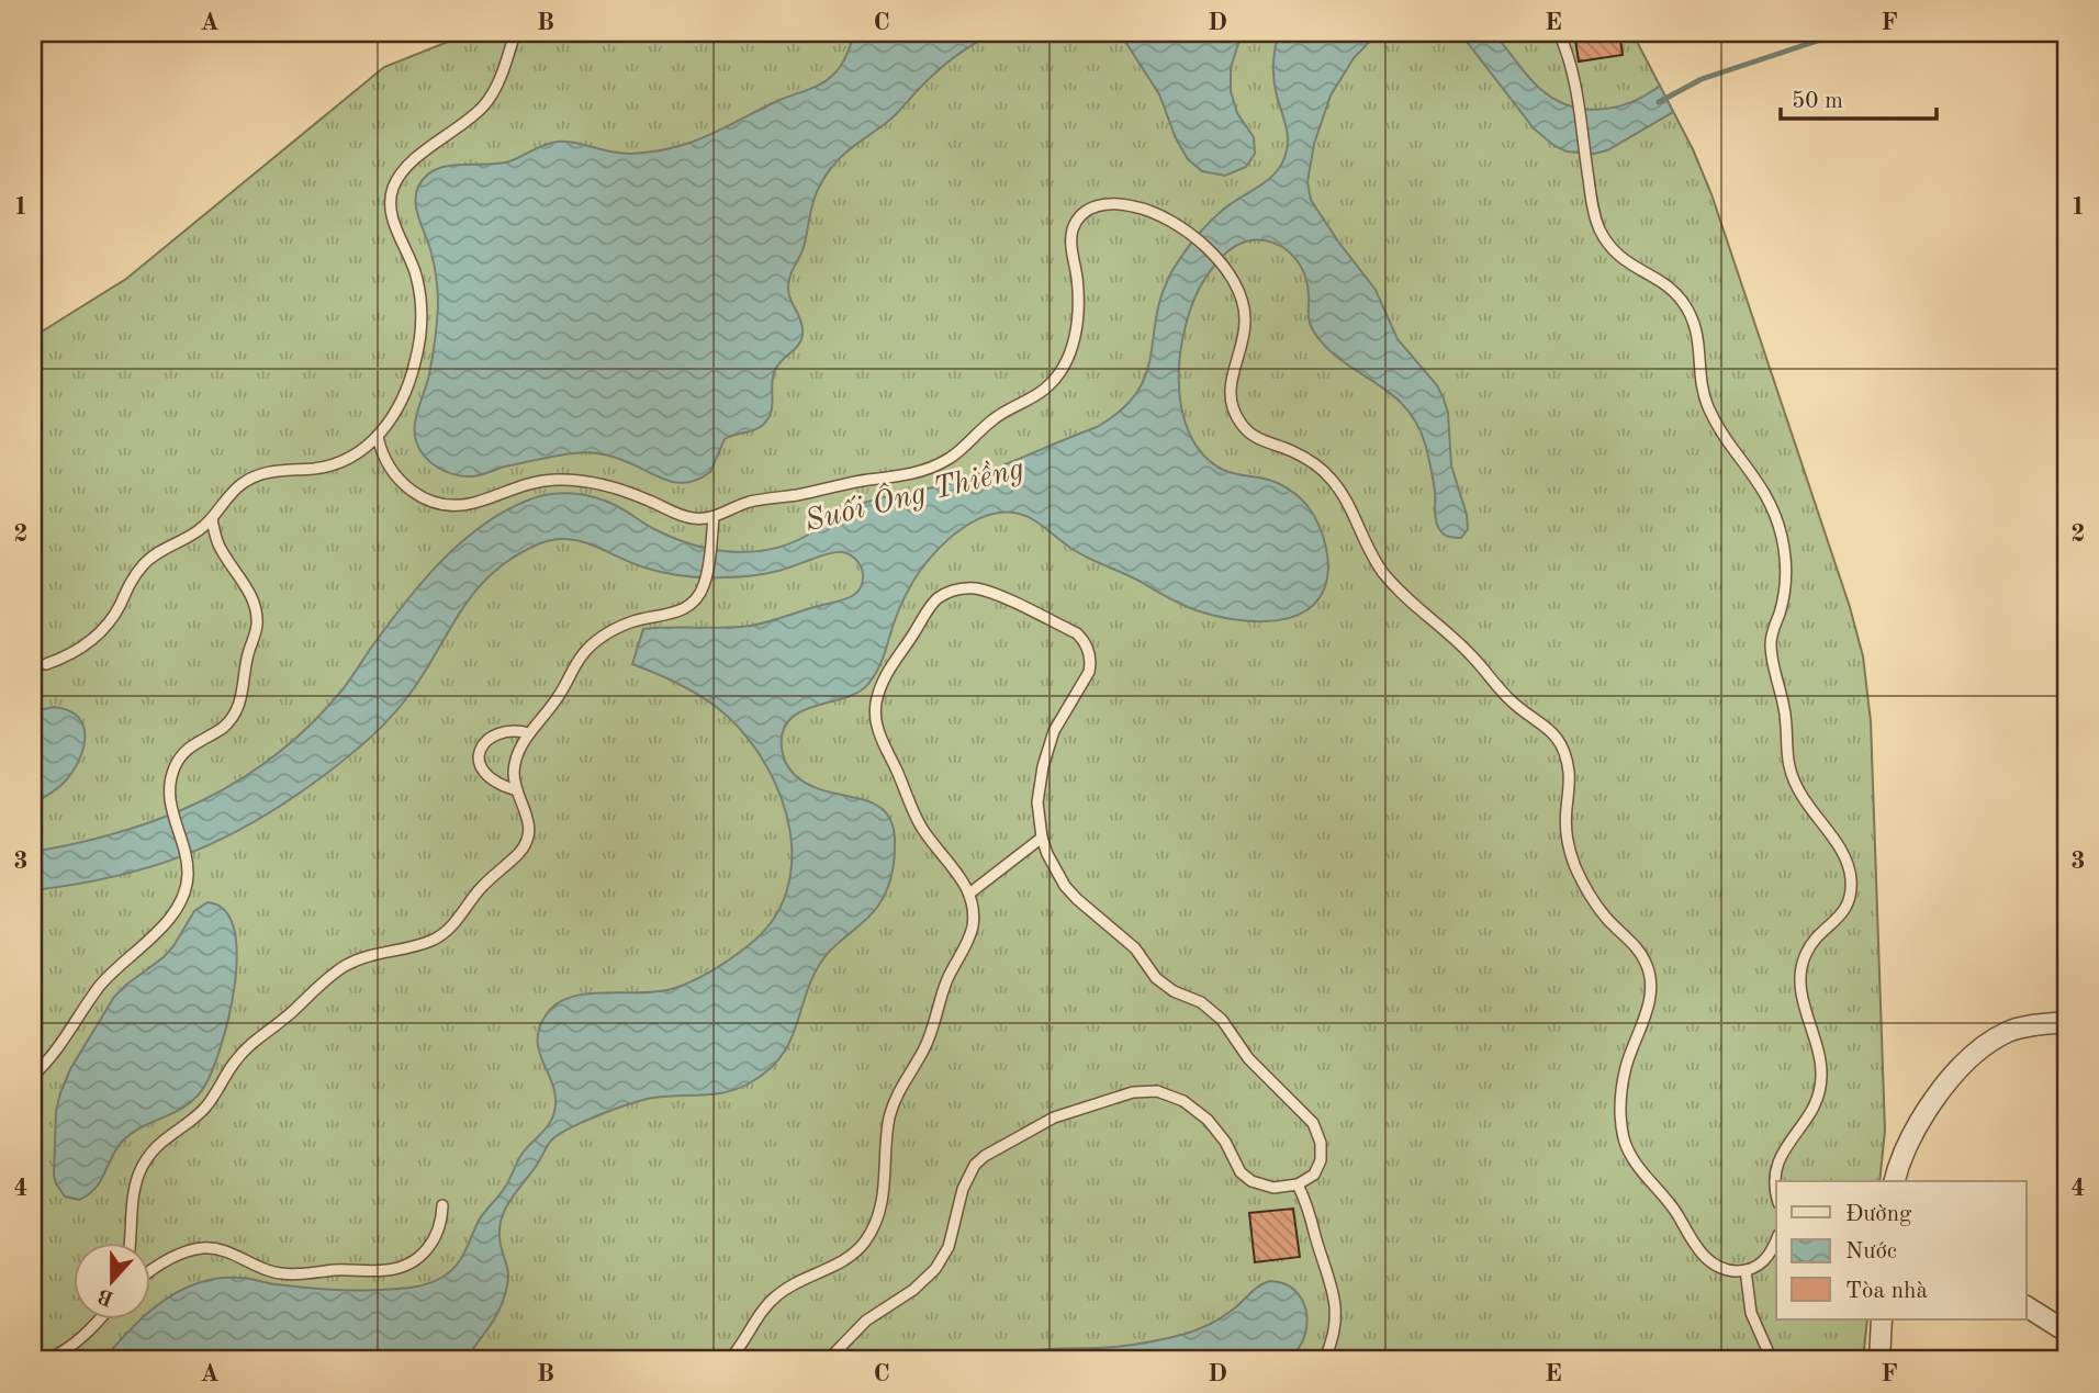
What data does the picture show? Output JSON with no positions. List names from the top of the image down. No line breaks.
{"water":["Suối Ông Thiềng"],"legend":["Đường","Nước","Tòa nhà"],"scale_bar":"50 m","north":"bottom","grid":{"columns":["A","B","C","D","E","F"],"rows":["1","2","3","4"]}}
